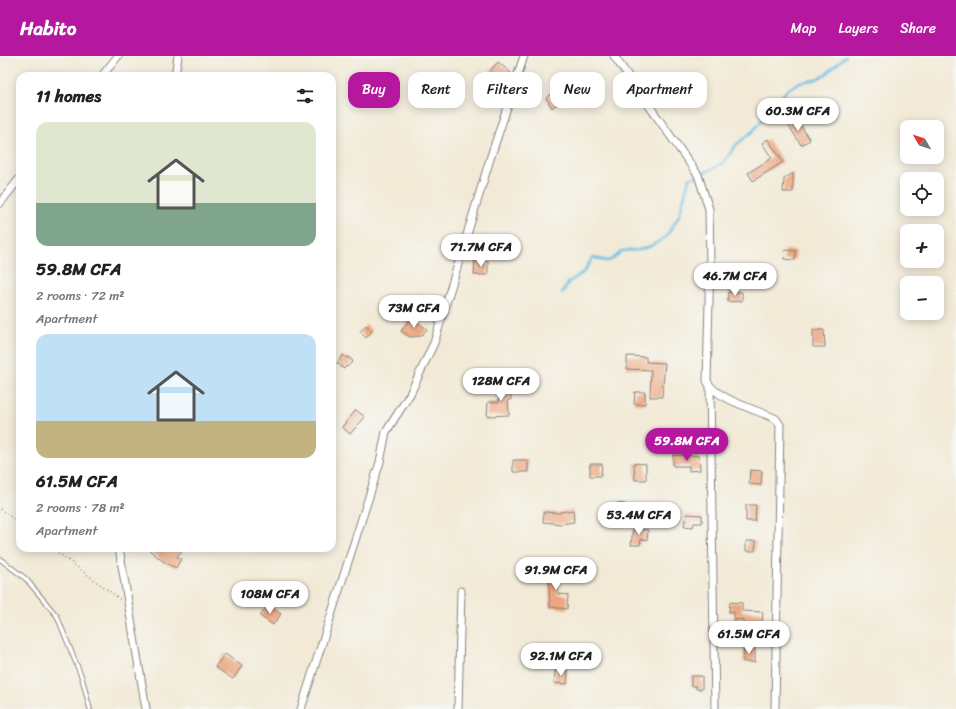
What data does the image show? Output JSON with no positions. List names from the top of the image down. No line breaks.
{"north":"top left","page":{"header":"Habito","nav":["Map","Layers","Share"],"chip":["Buy","Rent","Filters","New","Apartment"],"heading":"11 homes","price":["60.3M CFA","71.7M CFA","46.7M CFA","73M CFA","128M CFA","59.8M CFA","53.4M CFA","91.9M CFA","108M CFA","61.5M CFA","92.1M CFA"],"map_buttons":["+","−"],"list":[{"name":"59.8M CFA","note":"2 rooms · 72 m² · Apartment"},{"name":"61.5M CFA","note":"2 rooms · 78 m² · Apartment"}]}}
